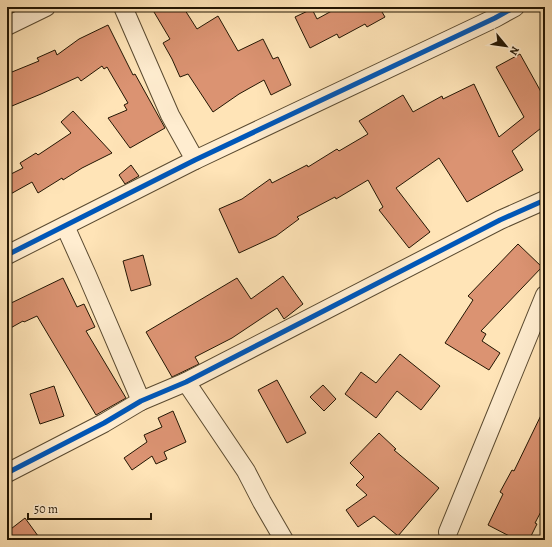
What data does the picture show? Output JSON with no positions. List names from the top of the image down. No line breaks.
{"scale_bar":"50 m","north":"bottom right"}
